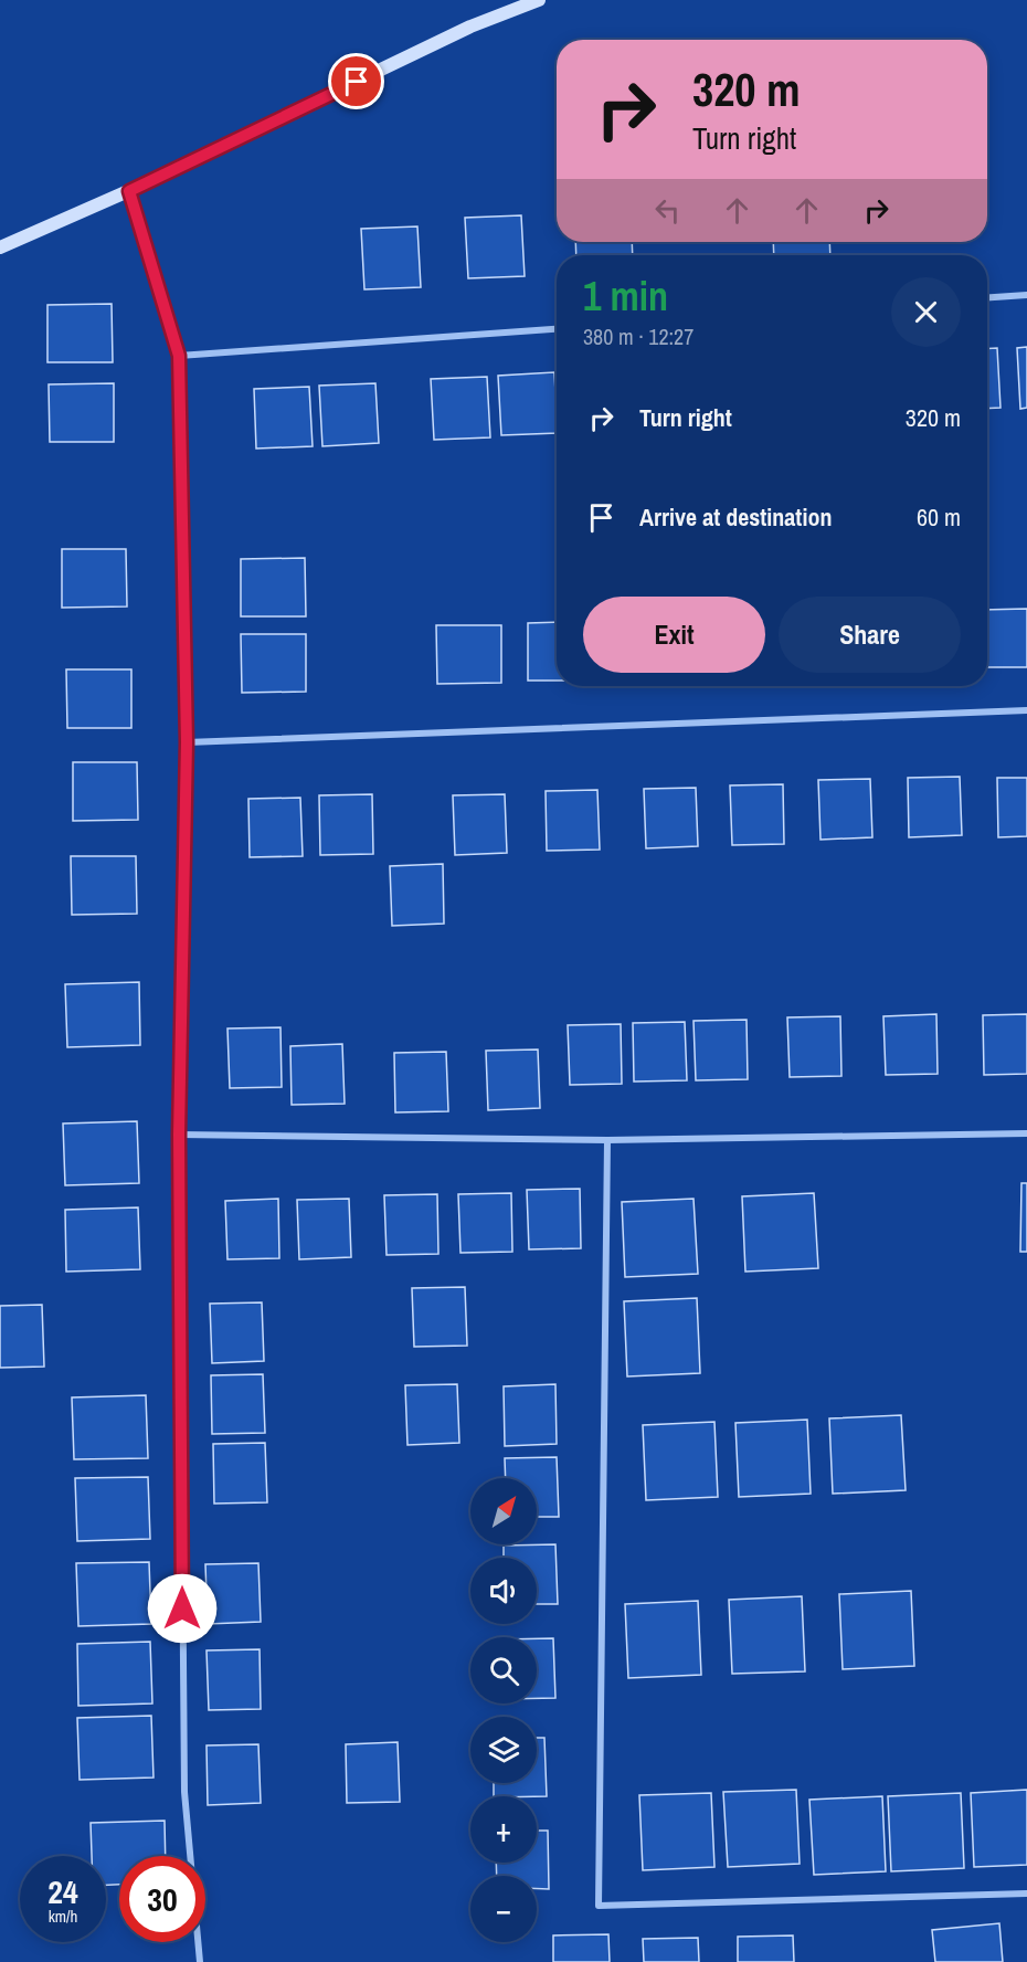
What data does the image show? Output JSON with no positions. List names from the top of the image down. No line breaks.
{"north":"top right","page":{"turn":["320 m","Turn right"],"heading":["1 min","380 m · 12:27"],"list":[{"name":"Turn right","value":"320 m"},{"name":"Arrive at destination","value":"60 m"}],"buttons":["Exit","Share"],"map_buttons":["+","−"],"speed":"24 km/h","limit":"30"}}
